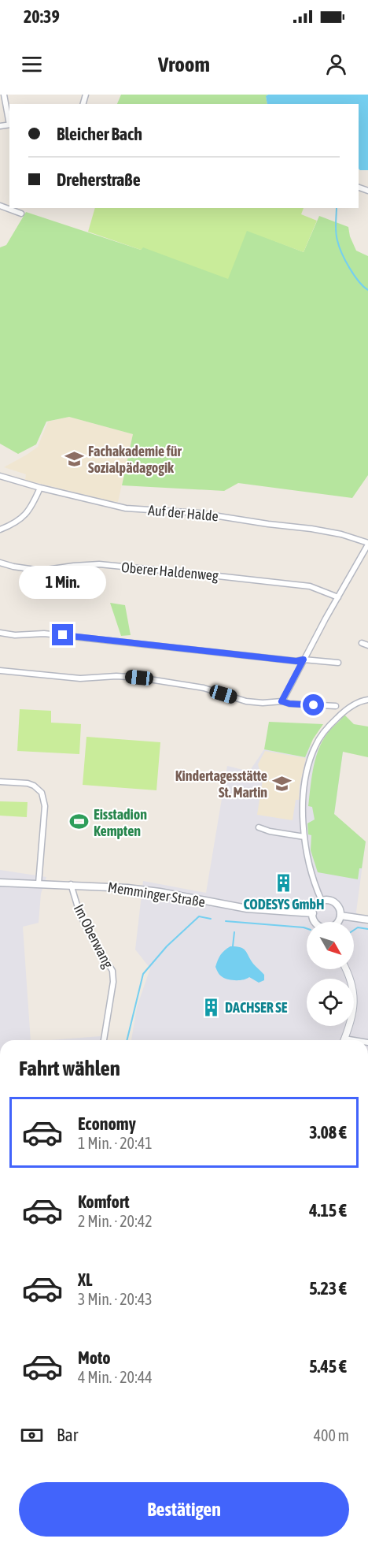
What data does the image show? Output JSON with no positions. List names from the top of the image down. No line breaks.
{"streets":{"main road":["Memminger Straße"],"street":["Auf der Halde","Oberer Haldenweg","Im Oberwang"]},"crossings":[["Memminger Straße","Im Oberwang"]],"places":{"school or university":["Fachakademie für Sozialpädagogik","Kindertagesstätte St. Martin"],"sports":["Eisstadion Kempten"],"building":["CODESYS GmbH","DACHSER SE"]},"north":"bottom right","page":{"status":"20:39","header":"Vroom","banner":["Bleicher Bach","Dreherstraße"],"bubble":"1 Min.","heading":"Fahrt wählen","list":[{"name":"Economy","note":"1 Min. · 20:41","value":"3.08 €"},{"name":"Komfort","note":"2 Min. · 20:42","value":"4.15 €"},{"name":"XL","note":"3 Min. · 20:43","value":"5.23 €"},{"name":"Moto","note":"4 Min. · 20:44","value":"5.45 €"}],"pay":["Bar","400 m"],"buttons":"Bestätigen"}}
